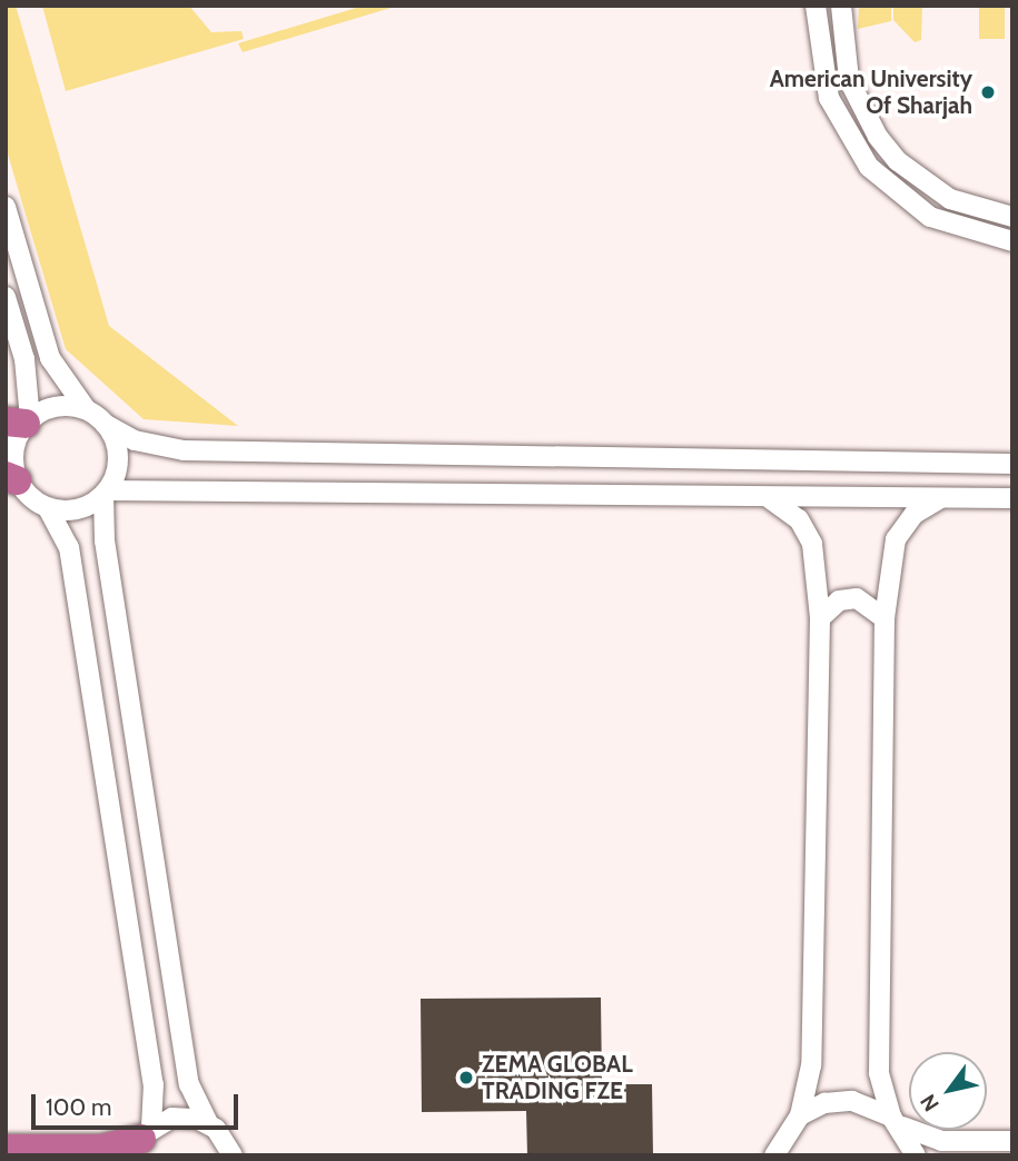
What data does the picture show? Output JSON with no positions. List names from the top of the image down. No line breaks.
{"places":["American University Of Sharjah","ZEMA GLOBAL TRADING FZE"],"scale_bar":"100 m","north":"bottom left"}
